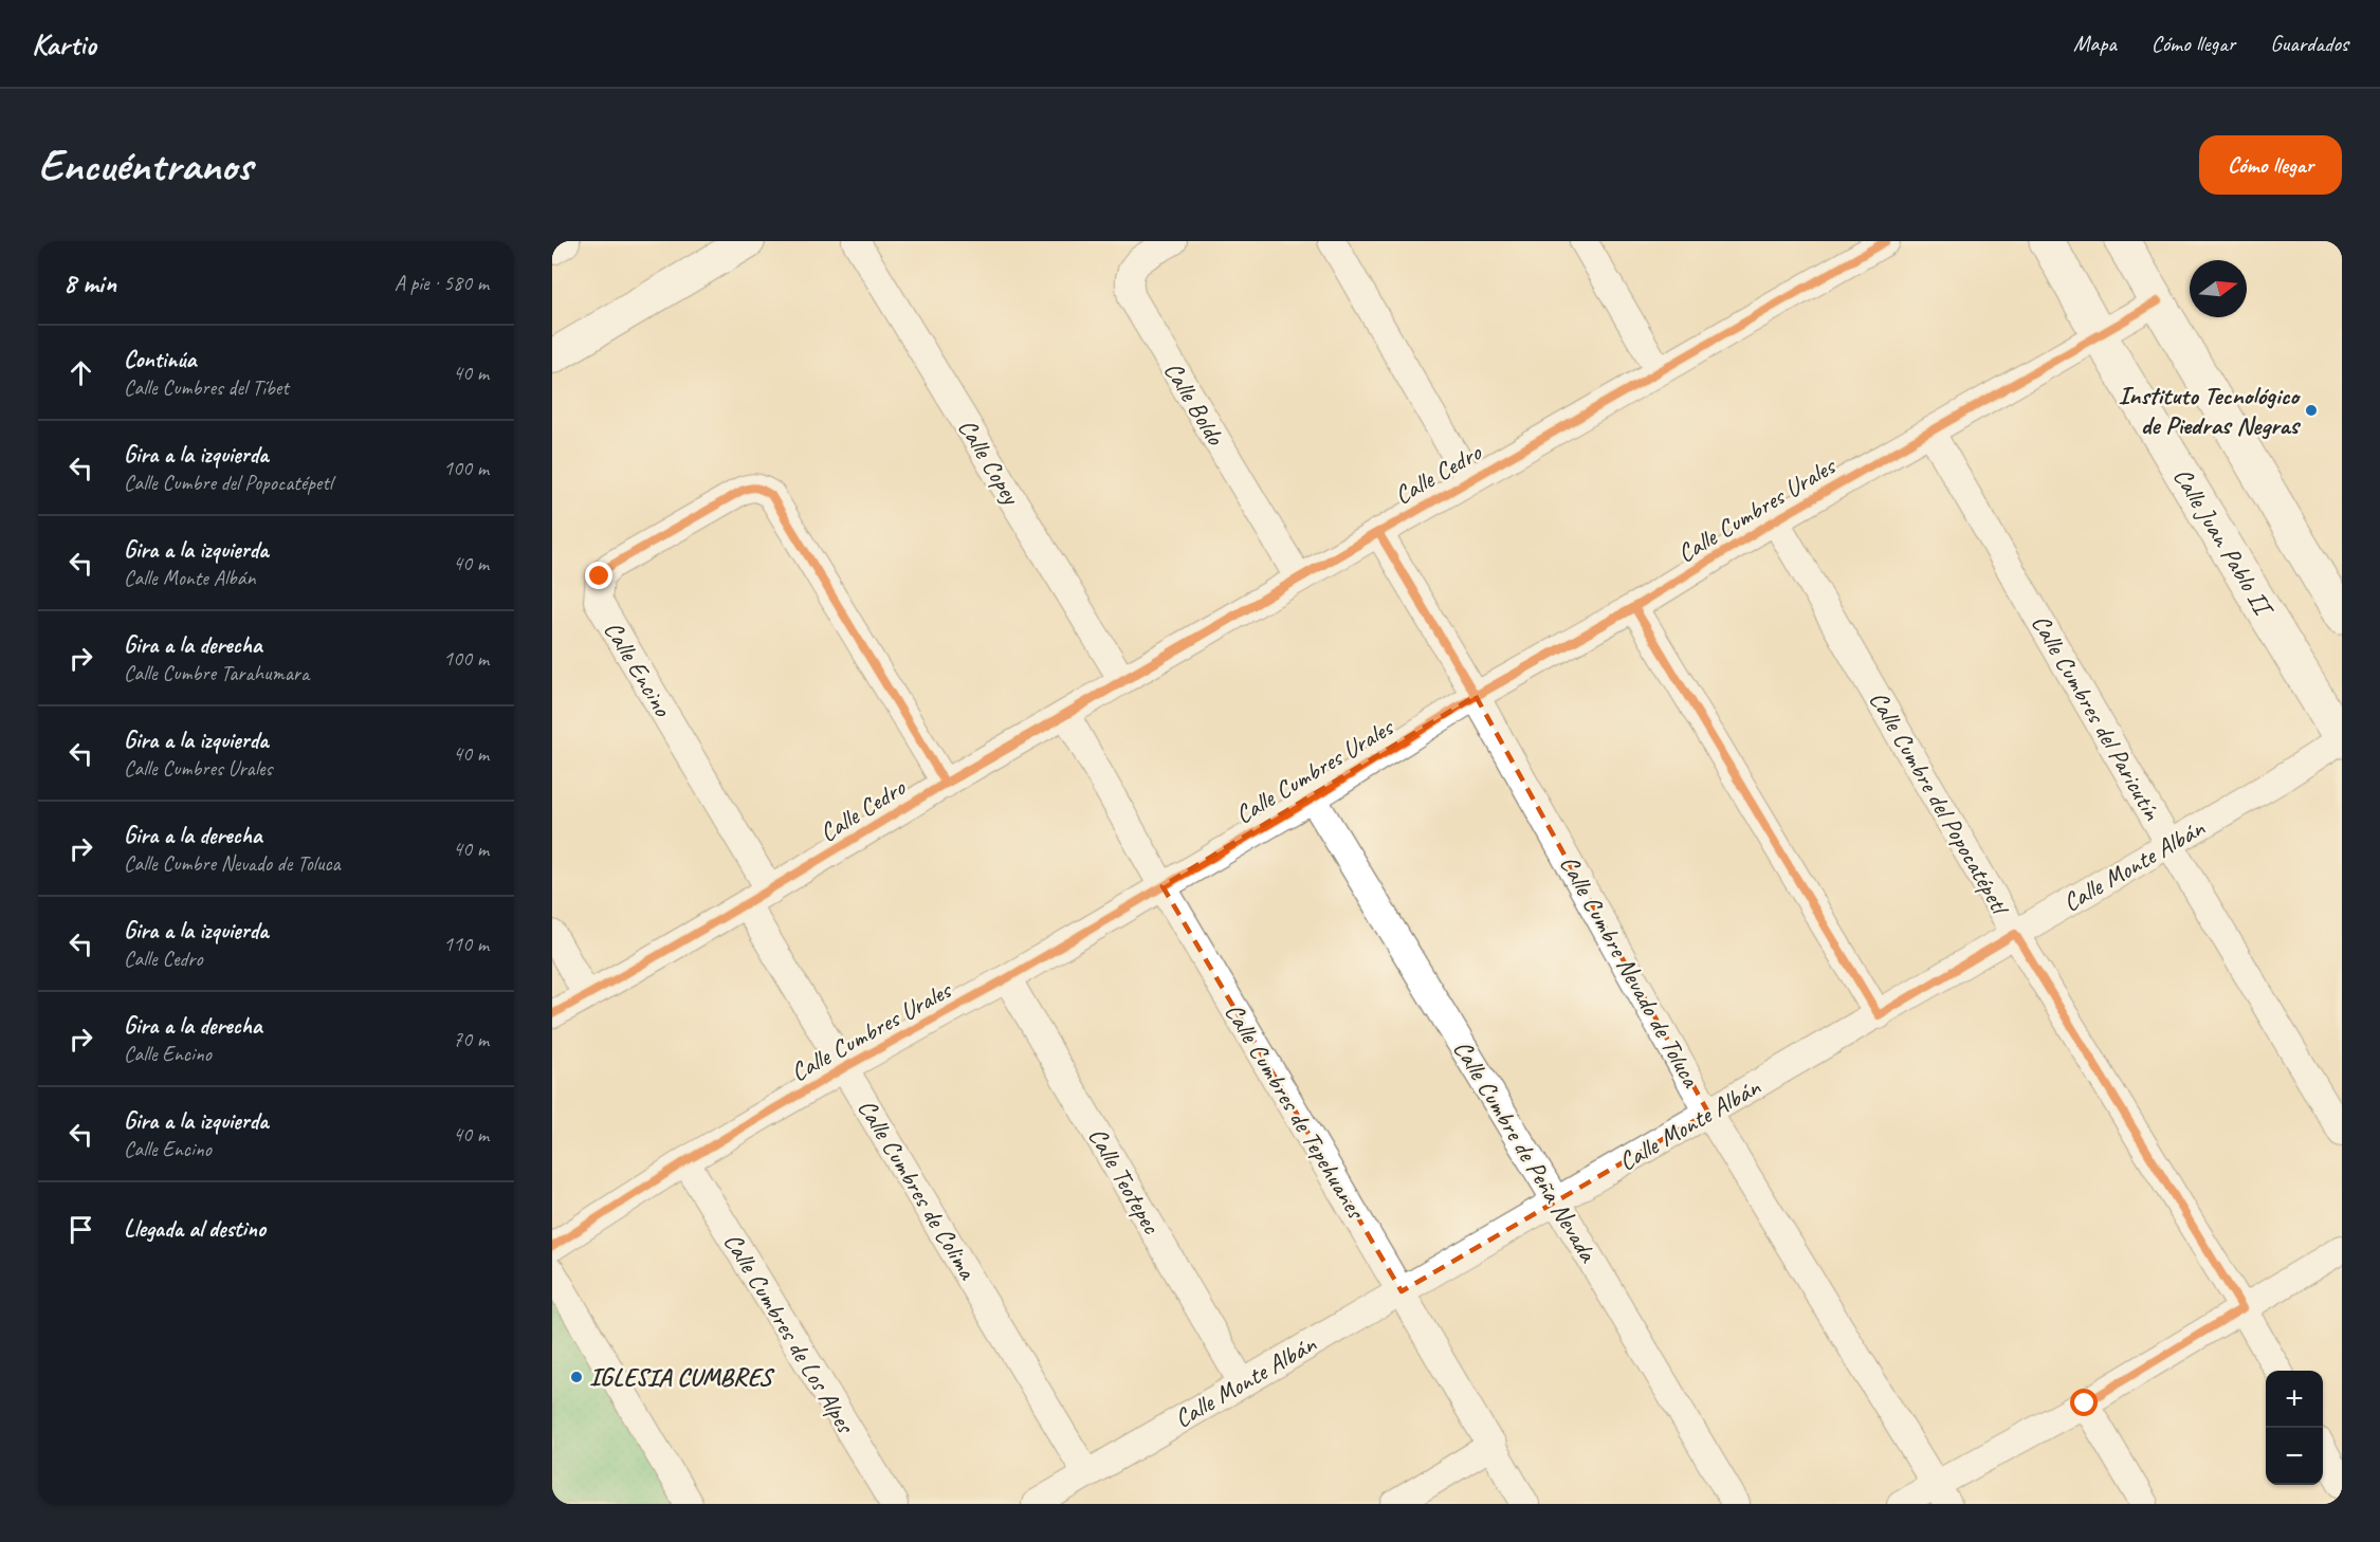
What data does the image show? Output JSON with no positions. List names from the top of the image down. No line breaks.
{"streets":{"main road":["Calle Juan Pablo II"],"street":["Calle Boldo","Calle Copey","Calle Cedro","Calle Cumbres Urales","Calle Encino","Calle Cumbres del Paricutín","Calle Cumbre del Popocatépetl","Calle Monte Albán","Calle Cumbre Nevado de Toluca","Calle Cumbres de Tepehuanes","Calle Cumbre de Peña Nevada","Calle Teotepec","Calle Cumbres de Colima","Calle Cumbres de Los Alpes"]},"crossings":[["Calle Boldo","Calle Cedro"],["Calle Copey","Calle Cedro"],["Calle Cedro","Calle Encino"],["Calle Cedro","Calle Cumbre Nevado de Toluca"],["Calle Cedro","Calle Cumbres de Tepehuanes"],["Calle Cedro","Calle Cumbres de Colima"],["Calle Cumbres Urales","Calle Juan Pablo II"],["Calle Cumbres Urales","Calle Cumbres del Paricutín"],["Calle Cumbres Urales","Calle Cumbre del Popocatépetl"],["Calle Cumbres Urales","Calle Cumbre Nevado de Toluca"],["Calle Cumbres Urales","Calle Cumbres de Tepehuanes"],["Calle Cumbres Urales","Calle Cumbre de Peña Nevada"],["Calle Cumbres Urales","Calle Teotepec"],["Calle Cumbres Urales","Calle Cumbres de Colima"],["Calle Cumbres Urales","Calle Cumbres de Los Alpes"],["Calle Juan Pablo II","Calle Monte Albán"],["Calle Cumbres del Paricutín","Calle Monte Albán"],["Calle Cumbre del Popocatépetl","Calle Monte Albán"],["Calle Monte Albán","Calle Cumbre Nevado de Toluca"],["Calle Monte Albán","Calle Cumbres de Tepehuanes"],["Calle Monte Albán","Calle Cumbre de Peña Nevada"],["Calle Monte Albán","Calle Teotepec"],["Calle Monte Albán","Calle Cumbres de Colima"]],"places":["Instituto Tecnológico de Piedras Negras","IGLESIA CUMBRES"],"north":"right","page":{"header":"Kartio","nav":["Mapa","Cómo llegar","Guardados"],"buttons":"Cómo llegar","title":"Encuéntranos","heading":["8 min","A pie · 580 m"],"list":[["Continúa","Calle Cumbres del Tíbet","40 m"],["Gira a la izquierda","Calle Cumbre del Popocatépetl","100 m"],["Gira a la izquierda","Calle Monte Albán","40 m"],["Gira a la derecha","Calle Cumbre Tarahumara","100 m"],["Gira a la izquierda","Calle Cumbres Urales","40 m"],["Gira a la derecha","Calle Cumbre Nevado de Toluca","40 m"],["Gira a la izquierda","Calle Cedro","110 m"],["Gira a la derecha","Calle Encino","70 m"],["Gira a la izquierda","Calle Encino","40 m"],"Llegada al destino"],"map_buttons":["+","−"]}}
